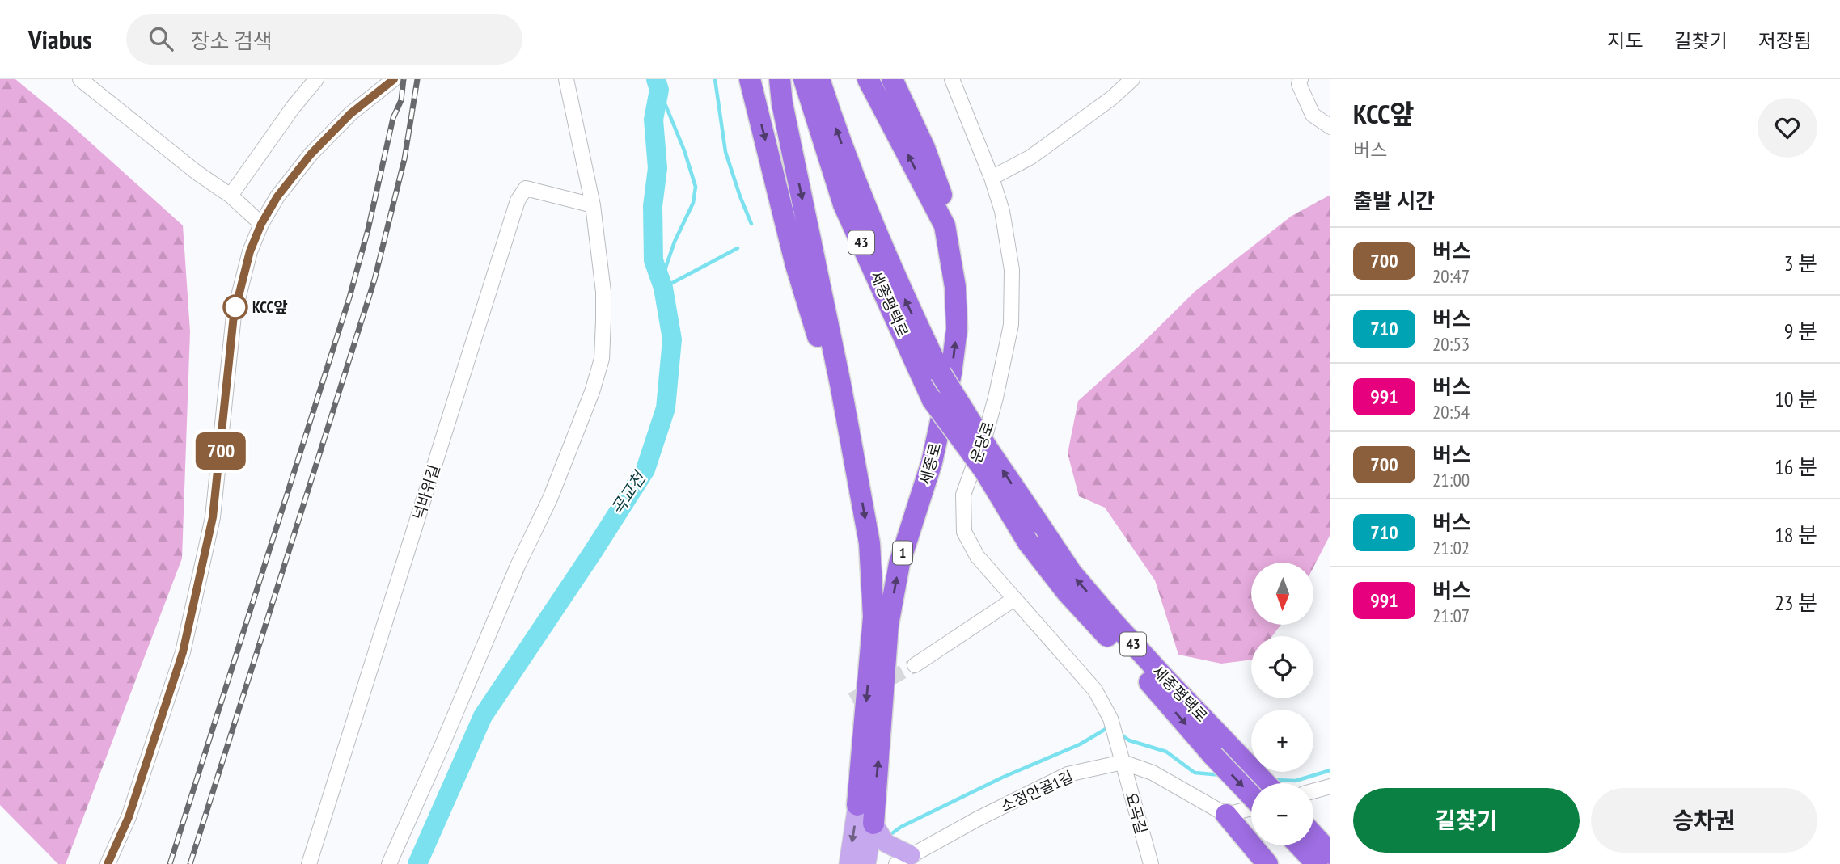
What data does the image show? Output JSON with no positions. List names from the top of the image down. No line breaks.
{"streets":{"highway":["43","세종평택로","세종로","1"],"street":["운당로","넉바위길","소정안골1길","요곡길"]},"crossings":[["운당로","소정안골1길"],["운당로","요곡길"],["소정안골1길","요곡길"]],"water":["곡교천"],"places":["KCC앞"],"lines":["bus line 700"],"north":"bottom","page":{"header":"Viabus","search":"장소 검색","nav":["지도","길찾기","저장됨"],"on_map":"700","heading":[["KCC앞","버스"],"출발 시간"],"list":[{"mark":"700","name":"버스","note":"20:47","value":"3 분"},{"mark":"710","name":"버스","note":"20:53","value":"9 분"},{"mark":"991","name":"버스","note":"20:54","value":"10 분"},{"mark":"700","name":"버스","note":"21:00","value":"16 분"},{"mark":"710","name":"버스","note":"21:02","value":"18 분"},{"mark":"991","name":"버스","note":"21:07","value":"23 분"}],"map_buttons":["+","−"],"buttons":["길찾기","승차권"]}}
